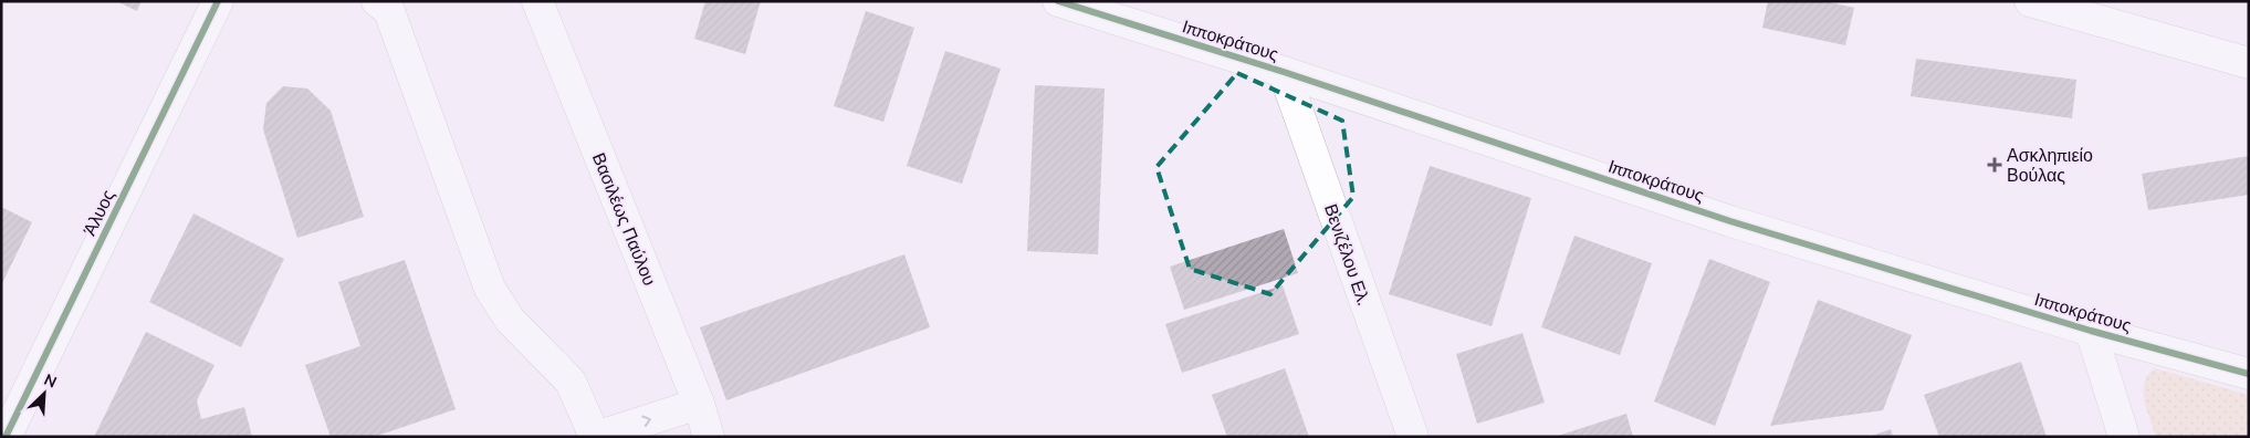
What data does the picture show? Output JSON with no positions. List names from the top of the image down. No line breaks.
{"streets":{"street":["Ιπποκράτους","Άλυος","Βασιλέως Παύλου","Βενιζέλου Ελ."]},"crossings":[["Ιπποκράτους","Βενιζέλου Ελ."]],"places":{"health":["Ασκληπιείο Βούλας"]},"north":"top right"}
